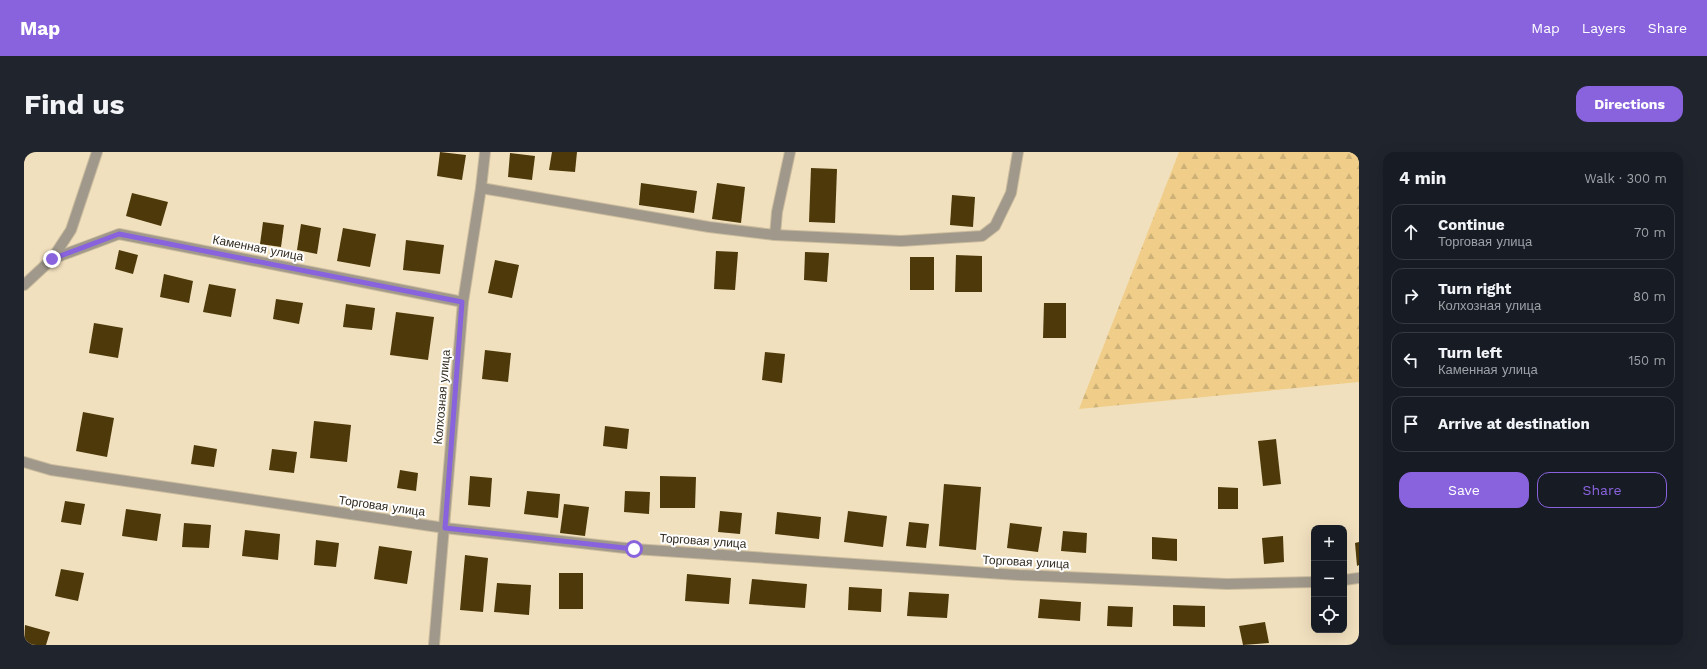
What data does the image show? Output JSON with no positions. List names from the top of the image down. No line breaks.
{"streets":{"street":["Каменная улица","Колхозная улица","Торговая улица"]},"crossings":[["Каменная улица","Колхозная улица"],["Колхозная улица","Торговая улица"]],"page":{"header":"Map","nav":["Map","Layers","Share"],"buttons":["Directions",["Save","Share"]],"title":"Find us","heading":["4 min","Walk · 300 m"],"list":[["Continue","Торговая улица","70 m"],["Turn right","Колхозная улица","80 m"],["Turn left","Каменная улица","150 m"],"Arrive at destination"],"map_buttons":["+","−"]}}
